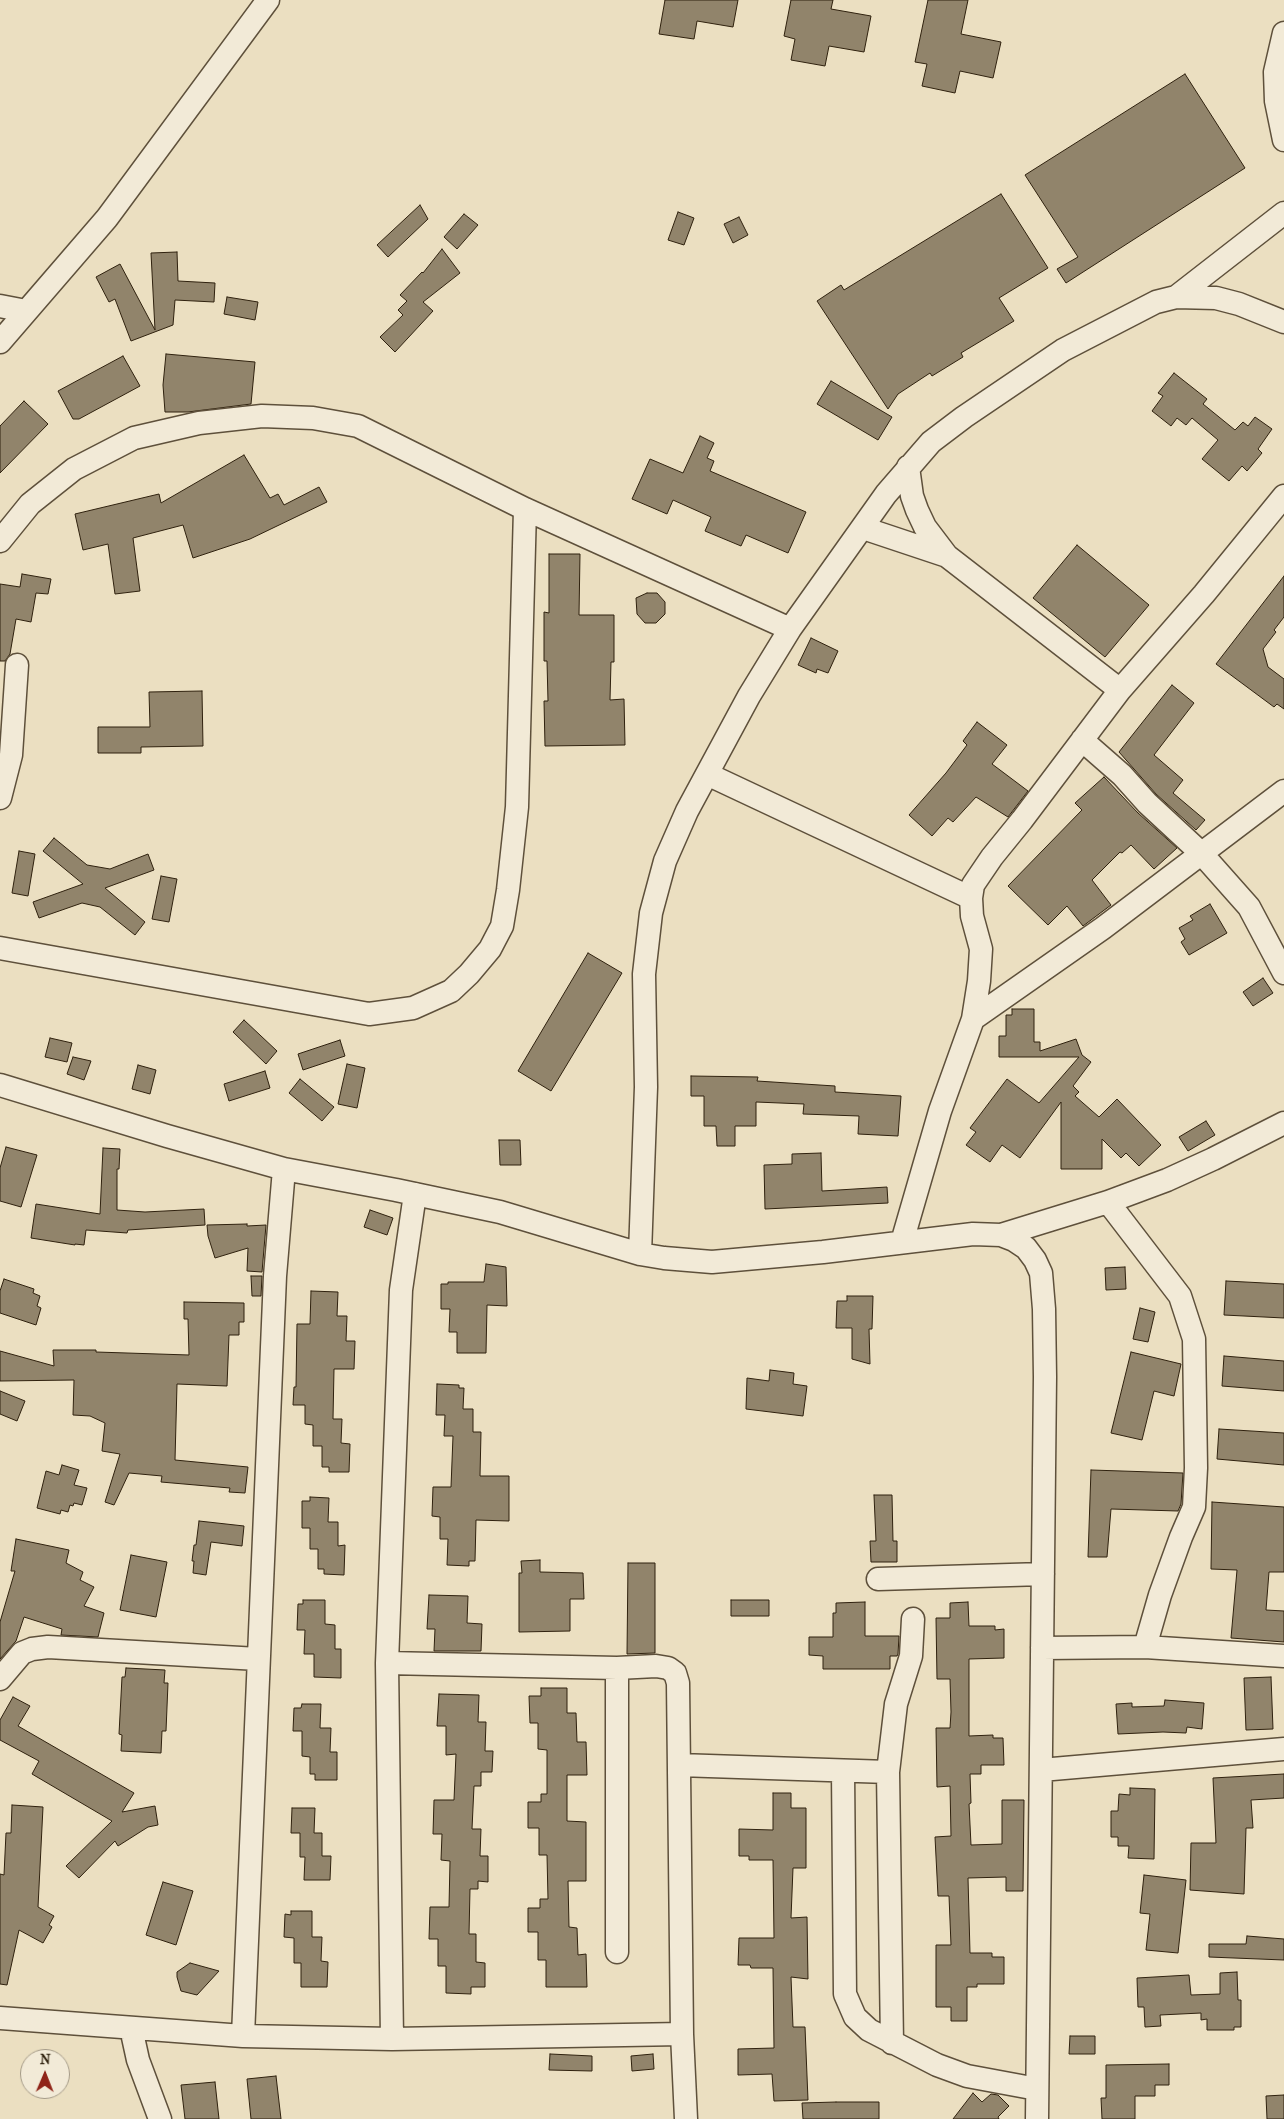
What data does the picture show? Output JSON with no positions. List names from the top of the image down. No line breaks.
{"north":"top"}
